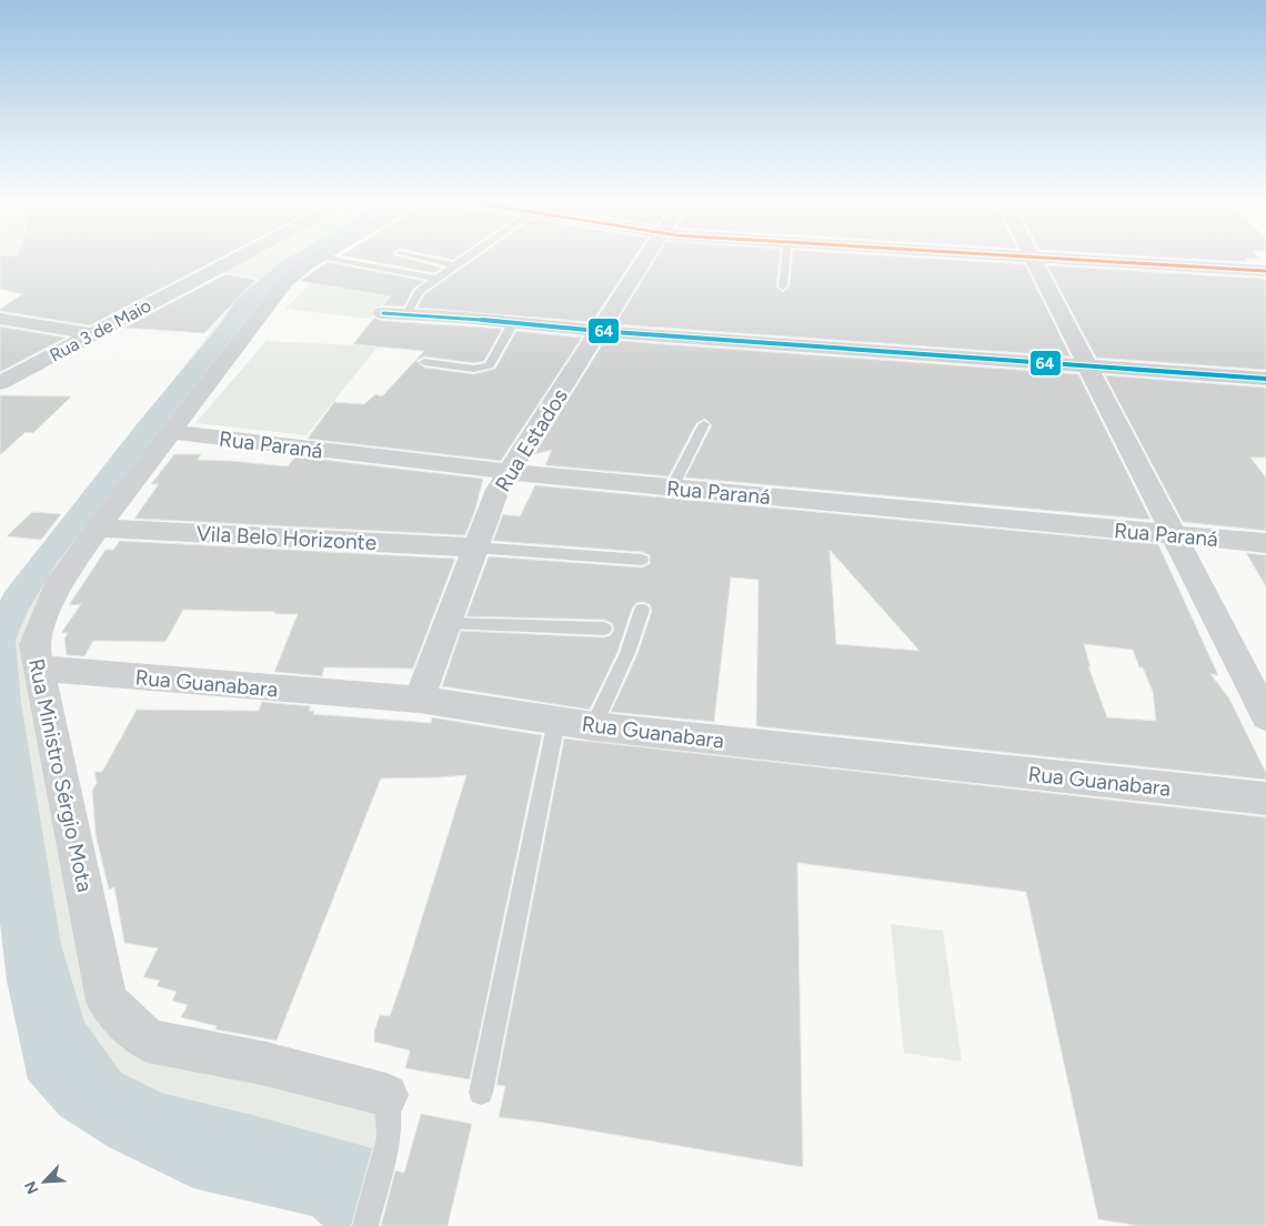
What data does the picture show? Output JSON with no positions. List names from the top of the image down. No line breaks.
{"streets":{"street":["Rua 3 de Maio","Rua Estados","Rua Paraná","Vila Belo Horizonte","Rua Guanabara","Rua Ministro Sérgio Mota"]},"crossings":[["Rua Estados","Rua Paraná"],["Rua Estados","Vila Belo Horizonte"],["Rua Estados","Rua Guanabara"],["Rua Paraná","Rua Ministro Sérgio Mota"],["Vila Belo Horizonte","Rua Ministro Sérgio Mota"],["Rua Guanabara","Rua Ministro Sérgio Mota"]],"lines":["transit line 64"],"north":"bottom left"}
